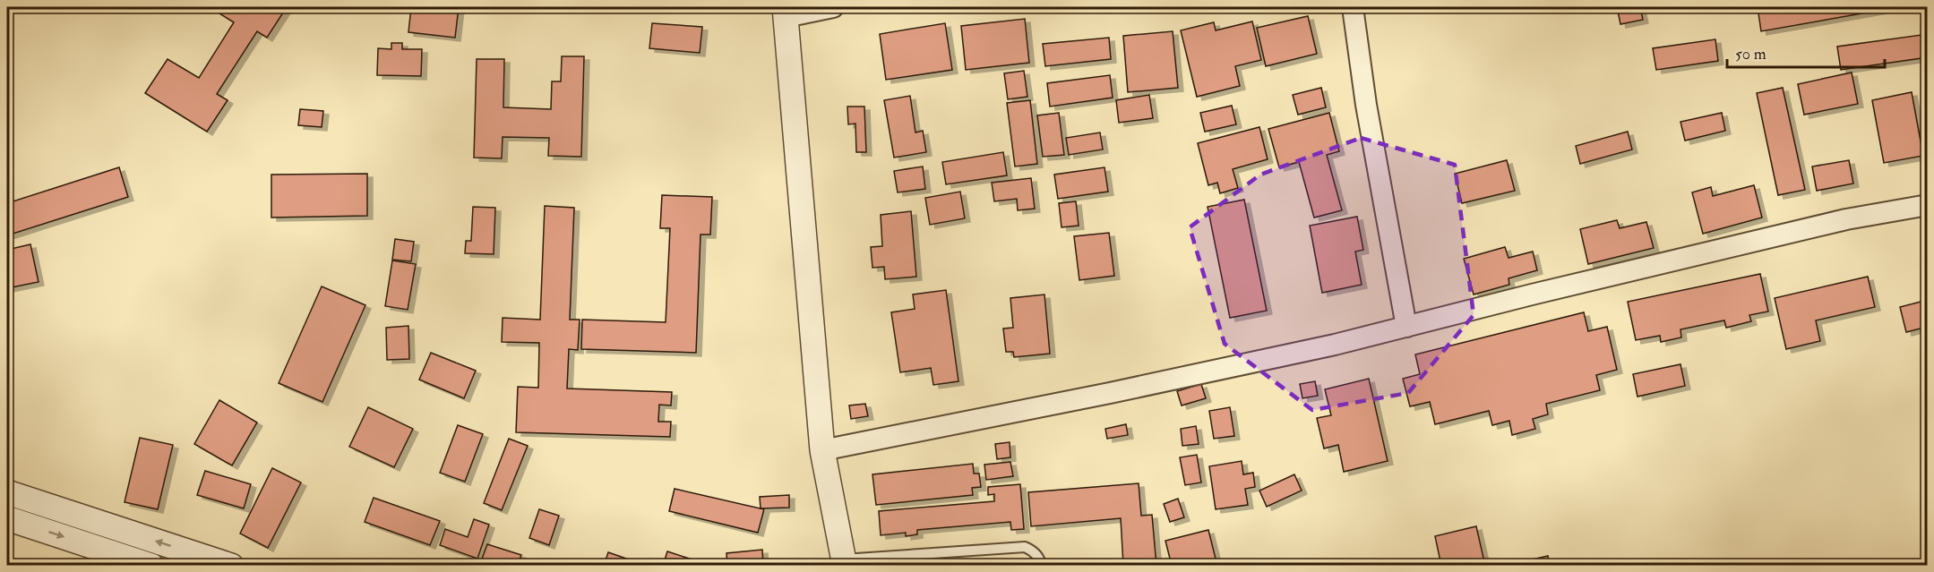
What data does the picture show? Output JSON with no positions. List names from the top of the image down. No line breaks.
{"scale_bar":"50 m"}
